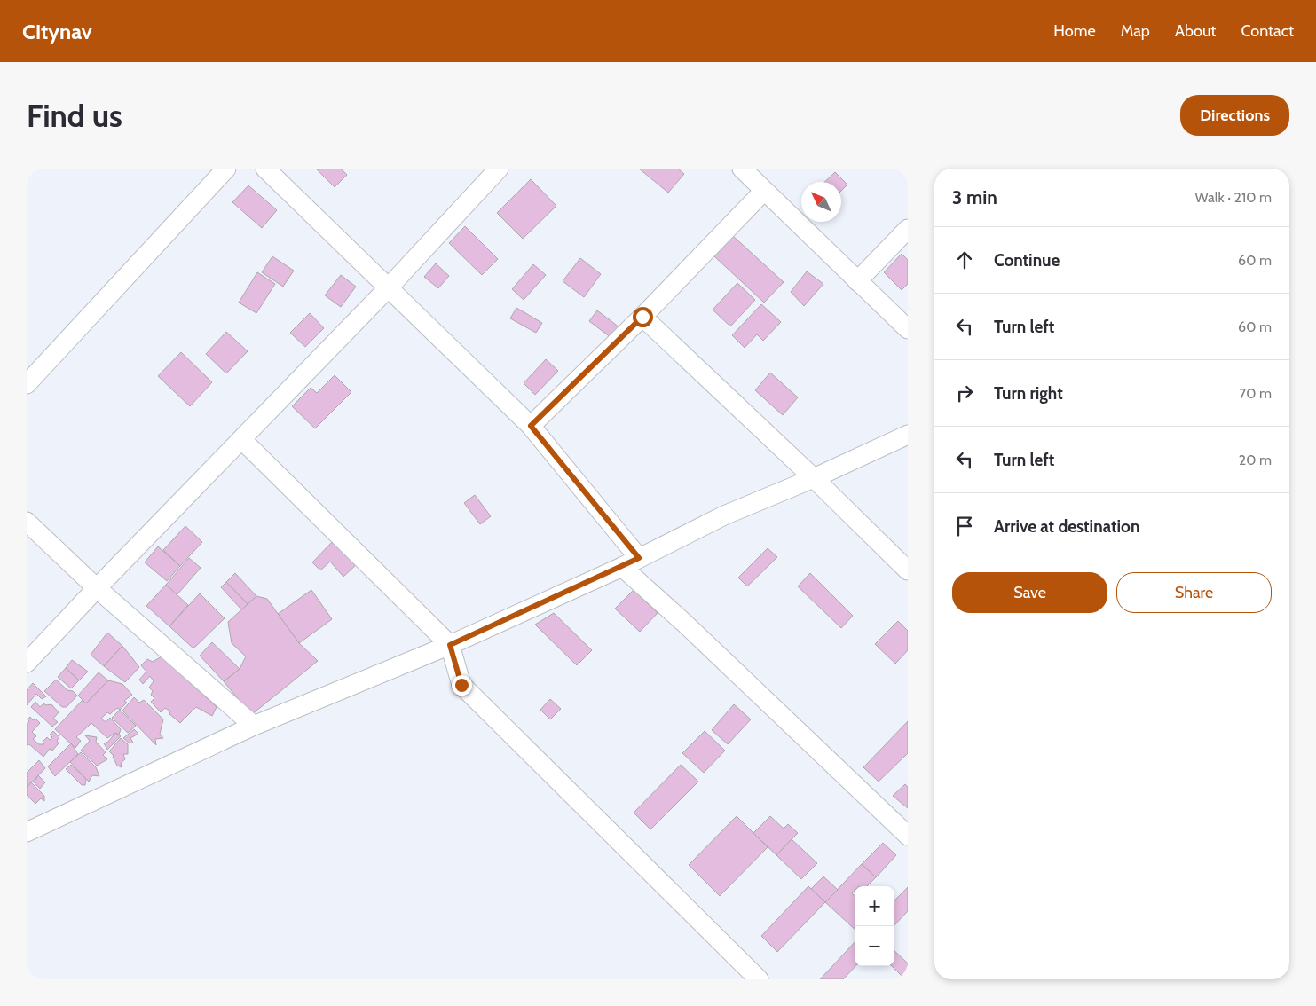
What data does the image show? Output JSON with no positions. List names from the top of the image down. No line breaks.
{"north":"top left","page":{"header":"Citynav","nav":["Home","Map","About","Contact"],"buttons":["Directions",["Save","Share"]],"title":"Find us","heading":["3 min","Walk · 210 m"],"list":[["Continue","60 m"],["Turn left","60 m"],["Turn right","70 m"],["Turn left","20 m"],"Arrive at destination"],"map_buttons":["+","−"]}}
